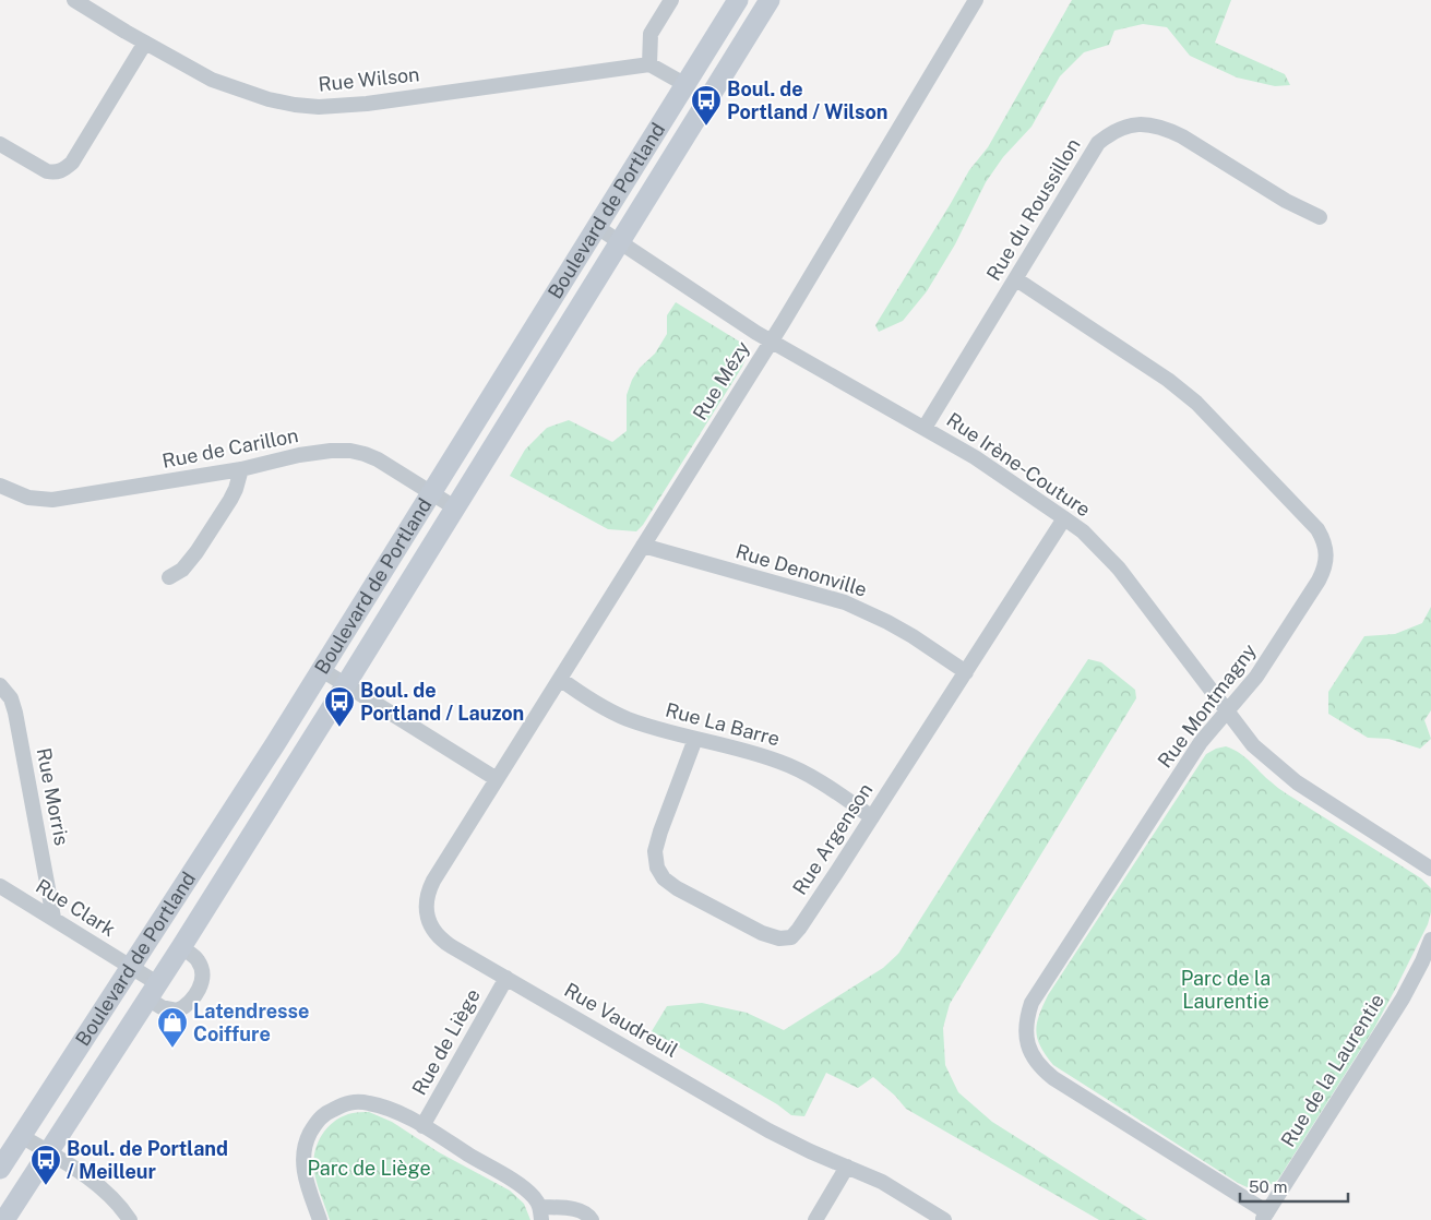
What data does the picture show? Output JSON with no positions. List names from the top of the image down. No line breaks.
{"streets":{"main road":["Boulevard de Portland"],"street":["Rue Wilson","Rue du Roussillon","Rue Mézy","Rue de Carillon","Rue Irène-Couture","Rue Denonville","Rue Montmagny","Rue La Barre","Rue Morris","Rue Argenson","Rue Clark","Rue Vaudreuil","Rue de Liège","Rue de la Laurentie"]},"crossings":[["Rue du Roussillon","Rue Irène-Couture"],["Rue du Roussillon","Rue Montmagny"],["Boulevard de Portland","Rue de Carillon"],["Boulevard de Portland","Rue Irène-Couture"],["Boulevard de Portland","Rue Clark"],["Rue Mézy","Rue Irène-Couture"],["Rue Mézy","Rue Denonville"],["Rue Mézy","Rue La Barre"],["Rue Mézy","Rue Vaudreuil"],["Rue Irène-Couture","Rue Montmagny"],["Rue Irène-Couture","Rue Argenson"],["Rue Denonville","Rue Argenson"],["Rue Montmagny","Rue de la Laurentie"],["Rue La Barre","Rue Argenson"],["Rue Morris","Rue Clark"],["Rue Vaudreuil","Rue de Liège"]],"parks":["Parc de la Laurentie","Parc de Liège"],"places":{"bus stop":["Boul. de Portland / Wilson","Boul. de Portland / Lauzon","Boul. de Portland / Meilleur"],"shop":["Latendresse Coiffure"]},"scale_bar":"50 m"}
